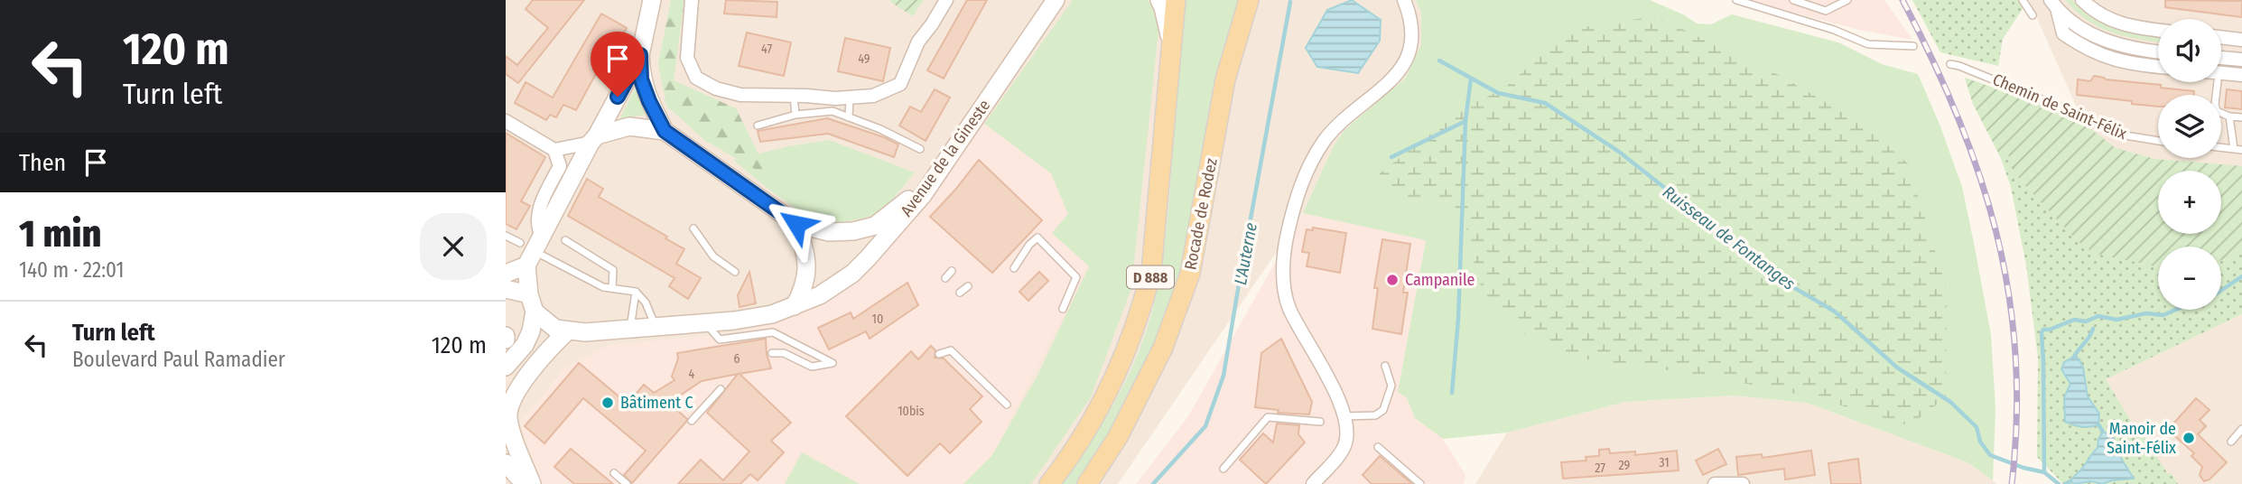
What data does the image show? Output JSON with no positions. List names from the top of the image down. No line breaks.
{"streets":{"main road":["Avenue de la Gineste","Rocade de Rodez","D 888"],"lane":["Chemin de Saint-Félix"]},"water":["Ruisseau de Fontanges","L'Auterne"],"places":["Campanile","Bâtiment C","Manoir de Saint-Félix"],"house_numbers":["47","49","10","6","4","10bis","31","29","27"],"page":{"turn":["120 m","Turn left"],"map_buttons":["+","−"],"then":"Then","heading":["1 min","140 m · 22:01"],"list":[{"name":"Turn left","note":"Boulevard Paul Ramadier","value":"120 m"}]}}
